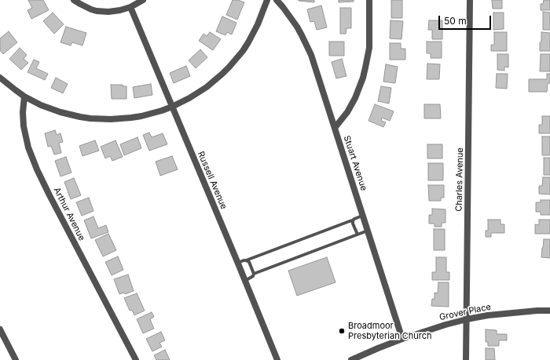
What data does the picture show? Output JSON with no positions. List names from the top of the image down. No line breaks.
{"streets":{"street":["Stuart Avenue","Charles Avenue","Russell Avenue","Arthur Avenue","Grover Place"]},"crossings":[["Stuart Avenue","Grover Place"],["Charles Avenue","Grover Place"]],"places":["Broadmoor Presbyterian Church"],"scale_bar":"50 m"}
